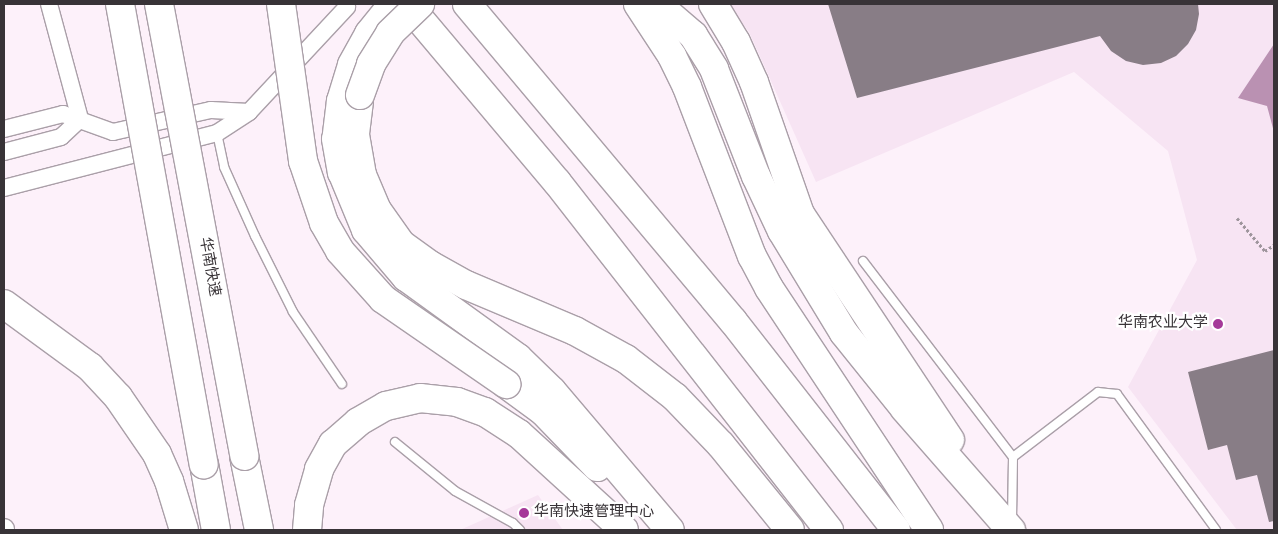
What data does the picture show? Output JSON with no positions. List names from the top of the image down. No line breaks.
{"streets":{"highway":["华南快速"]},"places":["华南农业大学","华南快速管理中心"]}
